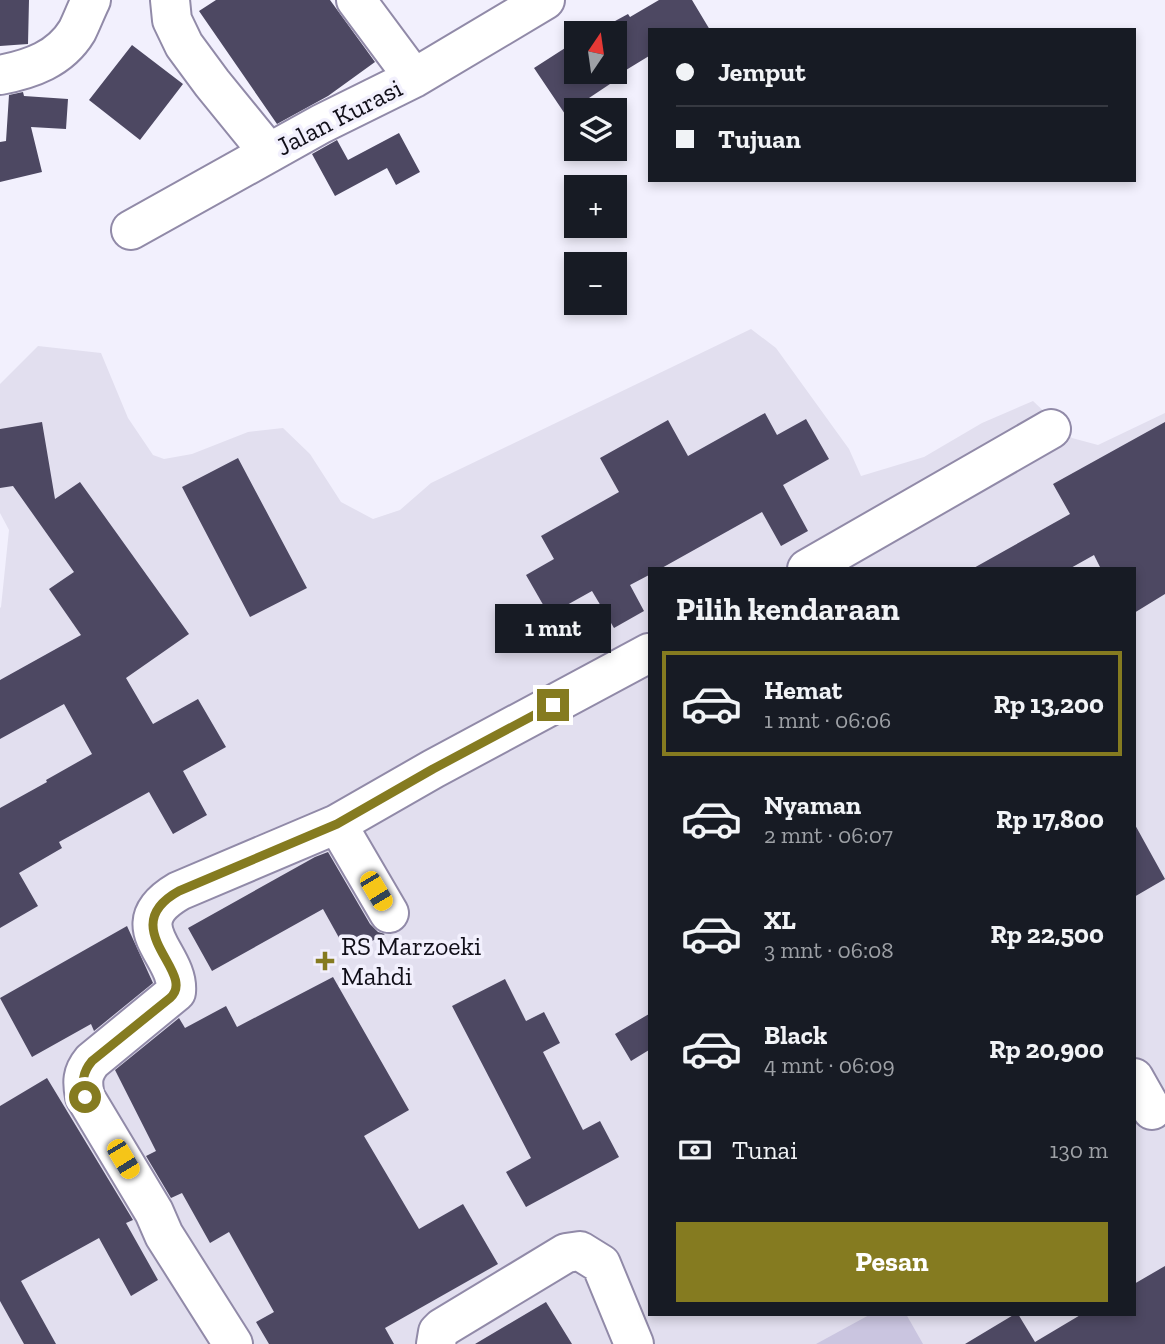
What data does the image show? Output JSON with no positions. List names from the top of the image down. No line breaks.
{"streets":{"street":["Jalan Kurasi"]},"places":{"health":["RS Marzoeki Mahdi"]},"north":"top","page":{"map_buttons":["+","−"],"banner":["Jemput","Tujuan"],"heading":"Pilih kendaraan","bubble":"1 mnt","list":[{"name":"Hemat","note":"1 mnt · 06:06","value":"Rp 13,200"},{"name":"Nyaman","note":"2 mnt · 06:07","value":"Rp 17,800"},{"name":"XL","note":"3 mnt · 06:08","value":"Rp 22,500"},{"name":"Black","note":"4 mnt · 06:09","value":"Rp 20,900"}],"pay":["Tunai","130 m"],"buttons":"Pesan"}}
